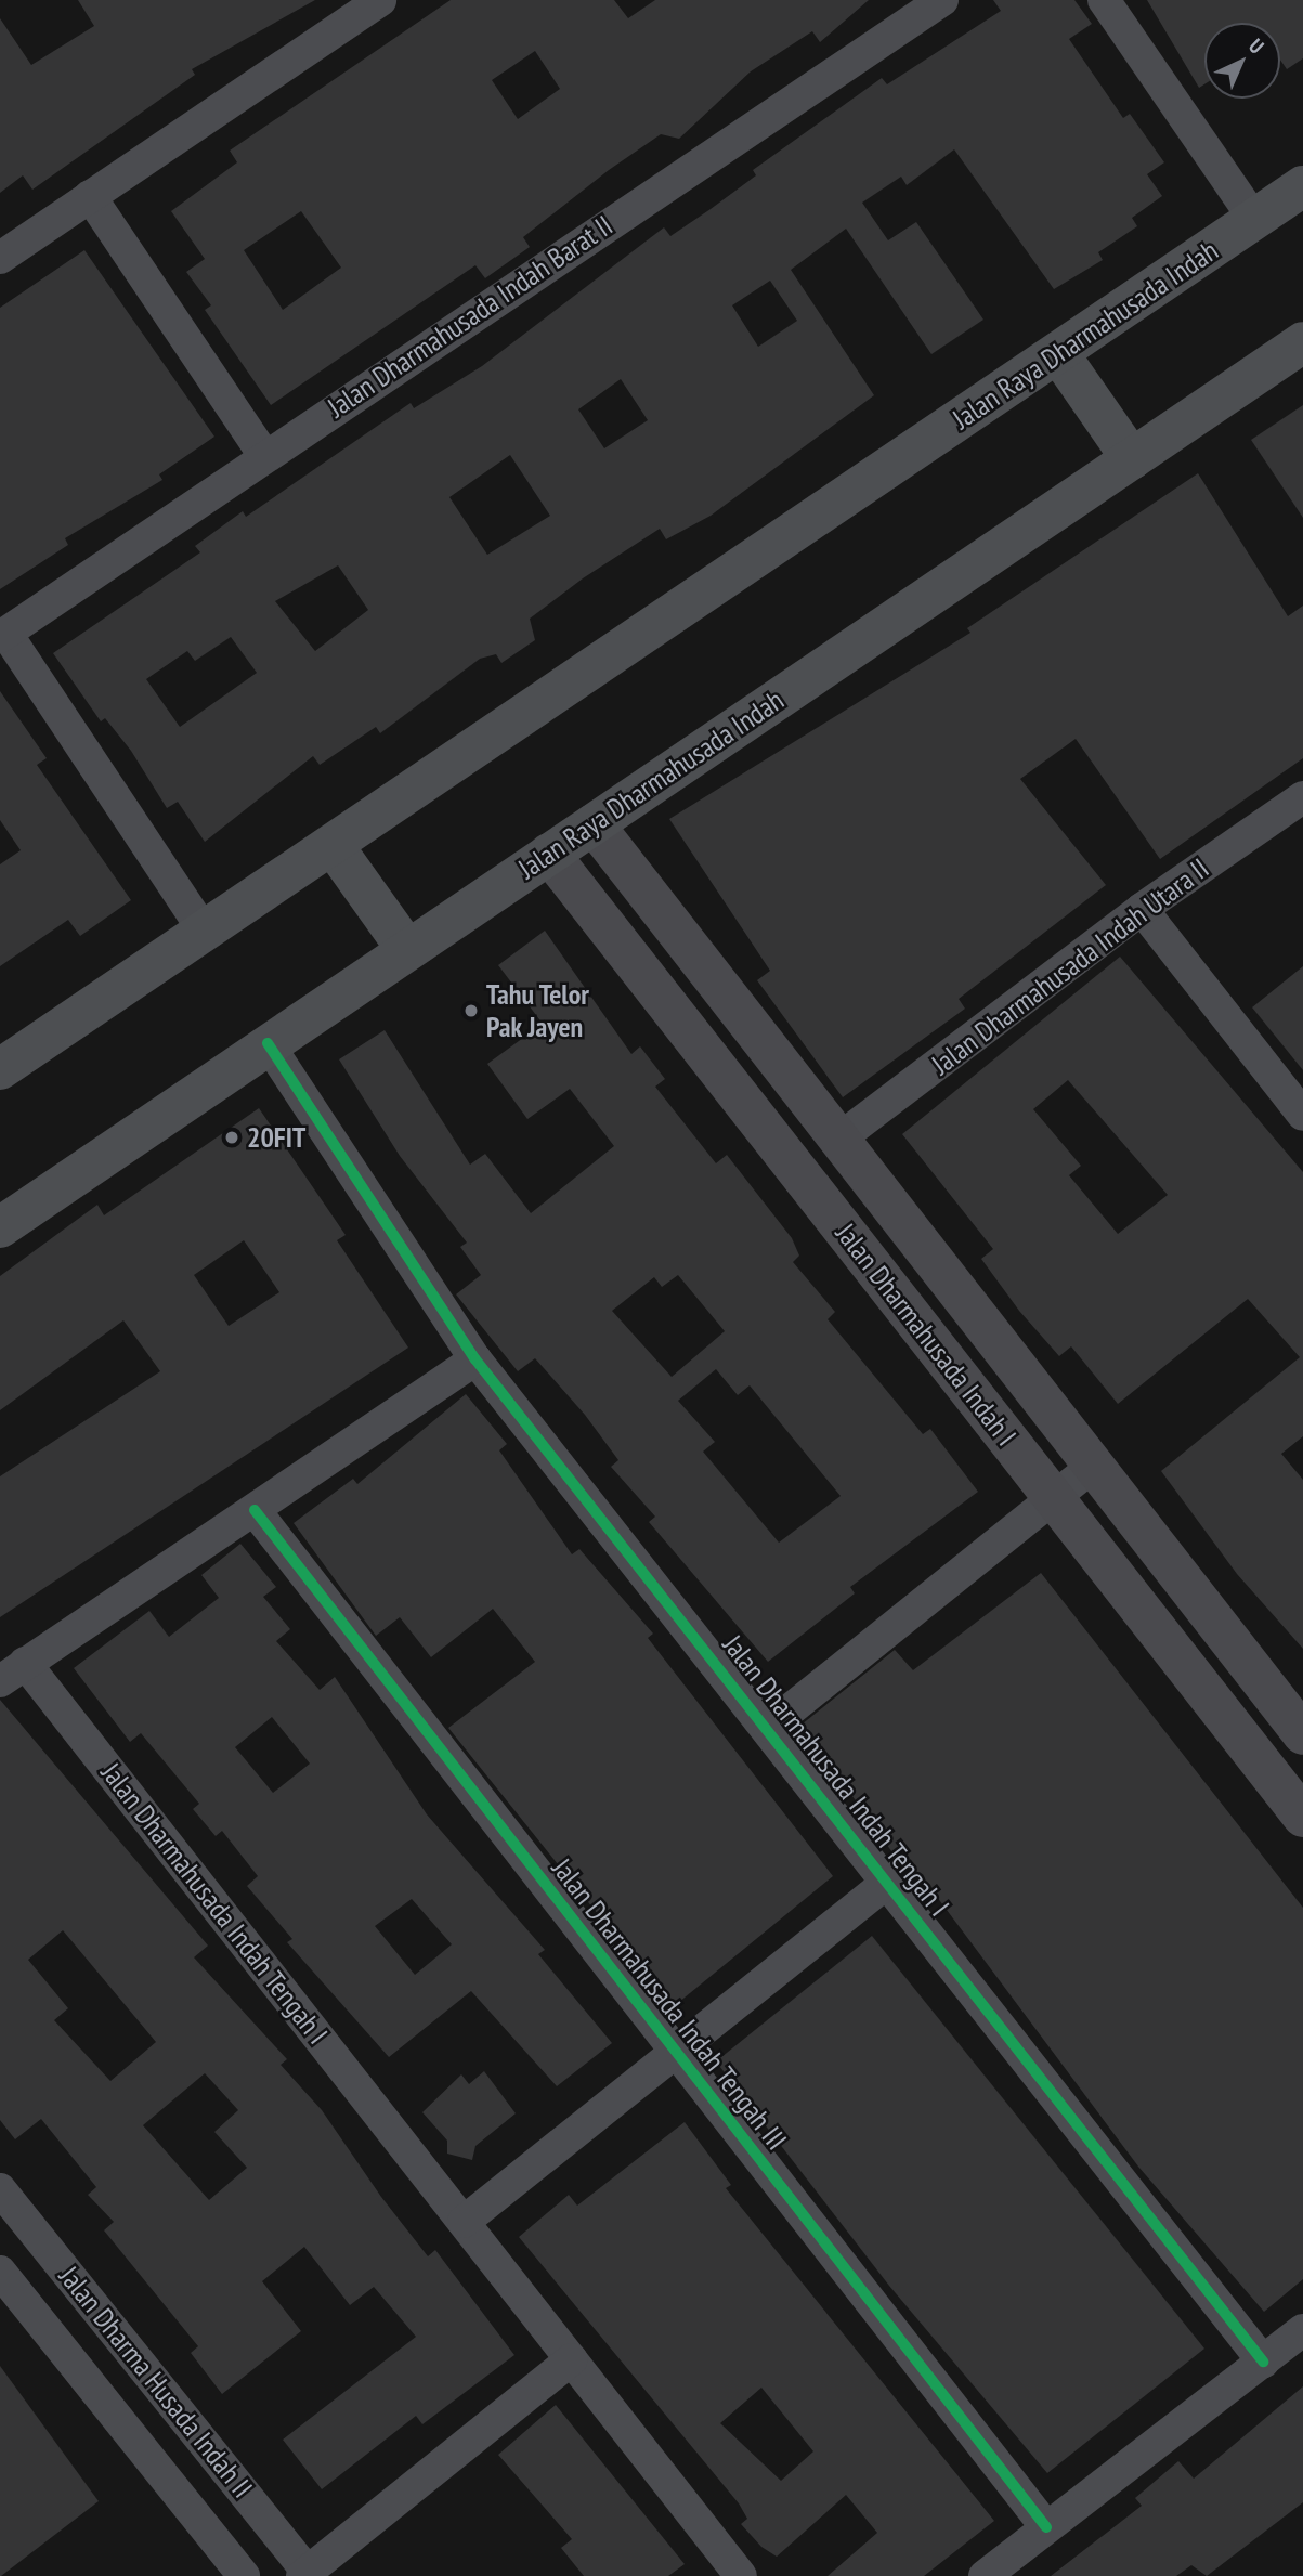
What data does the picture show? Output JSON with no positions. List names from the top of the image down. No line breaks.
{"streets":{"main road":["Jalan Raya Dharmahusada Indah","Jalan Dharmahusada Indah I"],"street":["Jalan Dharmahusada Indah Barat II","Jalan Dharmahusada Indah Utara II","Jalan Dharmahusada Indah Tengah I","Jalan Dharmahusada Indah Tengah III","Jalan Dharma Husada Indah II"]},"crossings":[["Jalan Raya Dharmahusada Indah","Jalan Dharmahusada Indah I"],["Jalan Raya Dharmahusada Indah","Jalan Dharmahusada Indah Tengah I"],["Jalan Dharmahusada Indah Utara II","Jalan Dharmahusada Indah I"]],"places":["Tahu Telor Pak Jayen","20FIT"],"north":"top right"}
